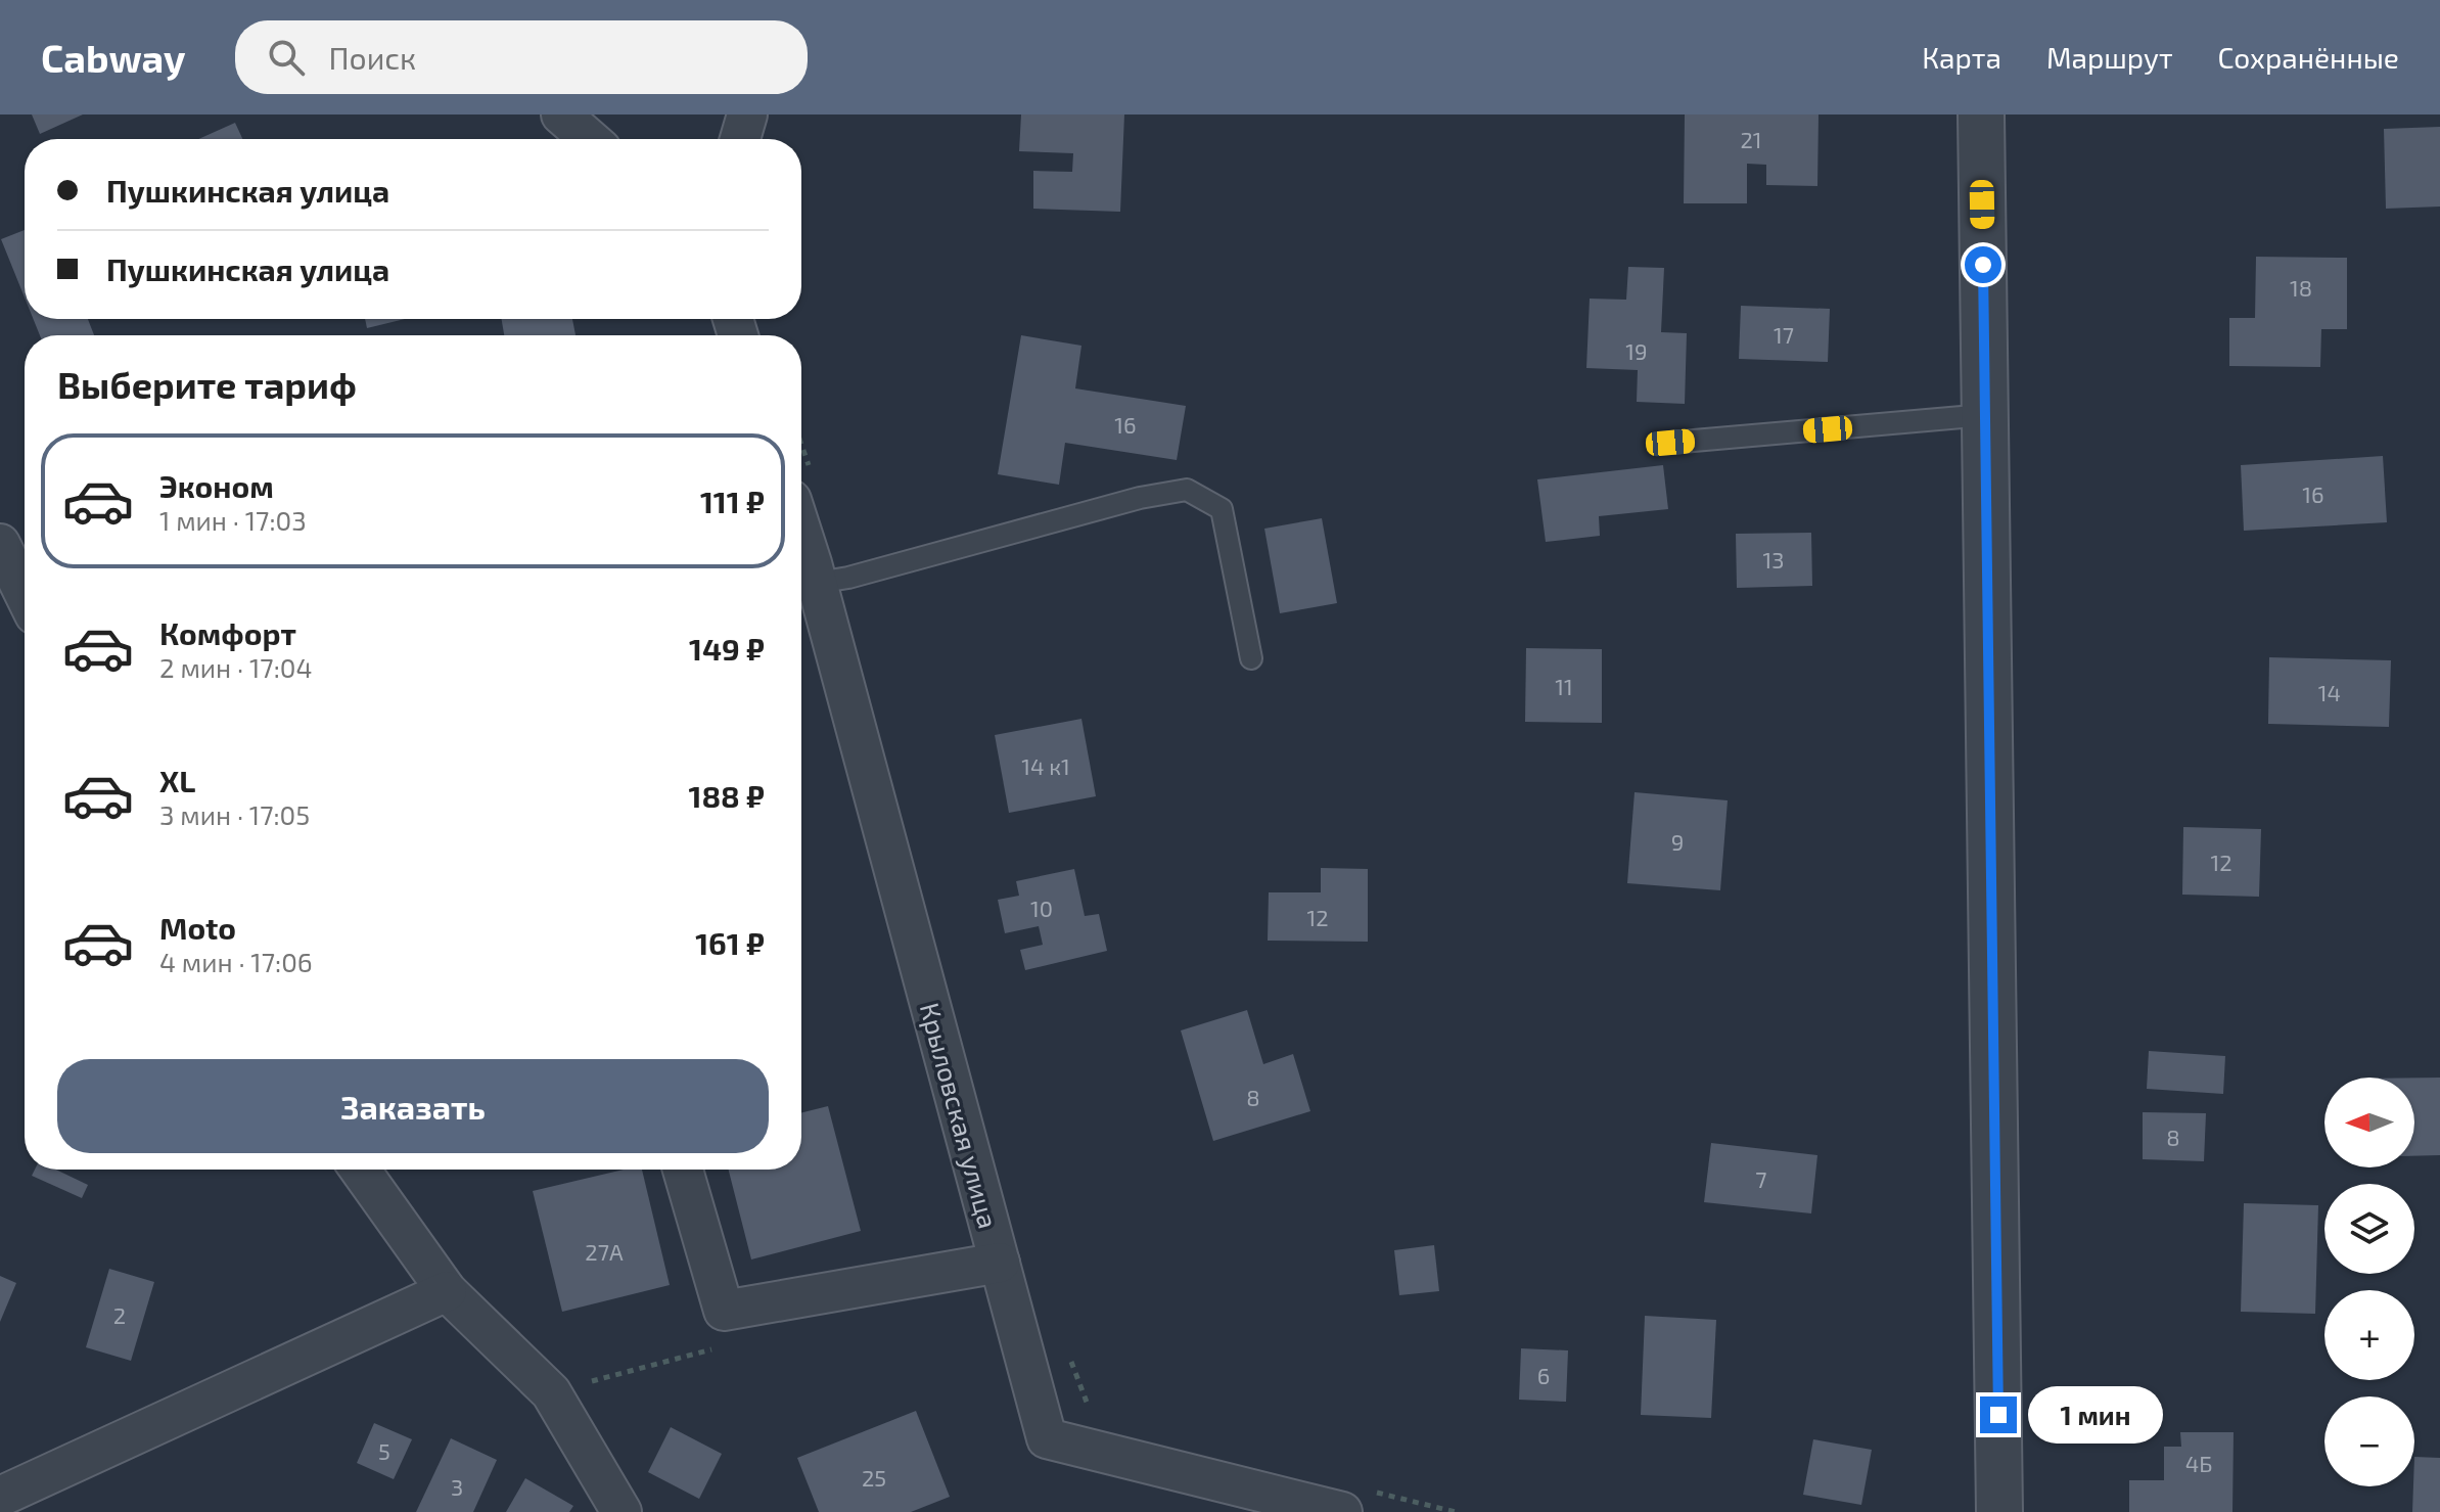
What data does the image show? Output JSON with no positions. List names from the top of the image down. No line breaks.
{"streets":{"street":["Крыловская улица"]},"house_numbers":["21","18","17","19","16","16","13","11","14","14 к1","9","12","10","12","8","8","7","27А","2","6","5","4Б","25","3"],"north":"left","page":{"header":"Cabway","search":"Поиск","nav":["Карта","Маршрут","Сохранённые"],"banner":["Пушкинская улица","Пушкинская улица"],"heading":"Выберите тариф","list":[{"name":"Эконом","note":"1 мин · 17:03","value":"111 ₽"},{"name":"Комфорт","note":"2 мин · 17:04","value":"149 ₽"},{"name":"XL","note":"3 мин · 17:05","value":"188 ₽"},{"name":"Moto","note":"4 мин · 17:06","value":"161 ₽"}],"buttons":"Заказать","map_buttons":["+","−"],"bubble":"1 мин"}}
